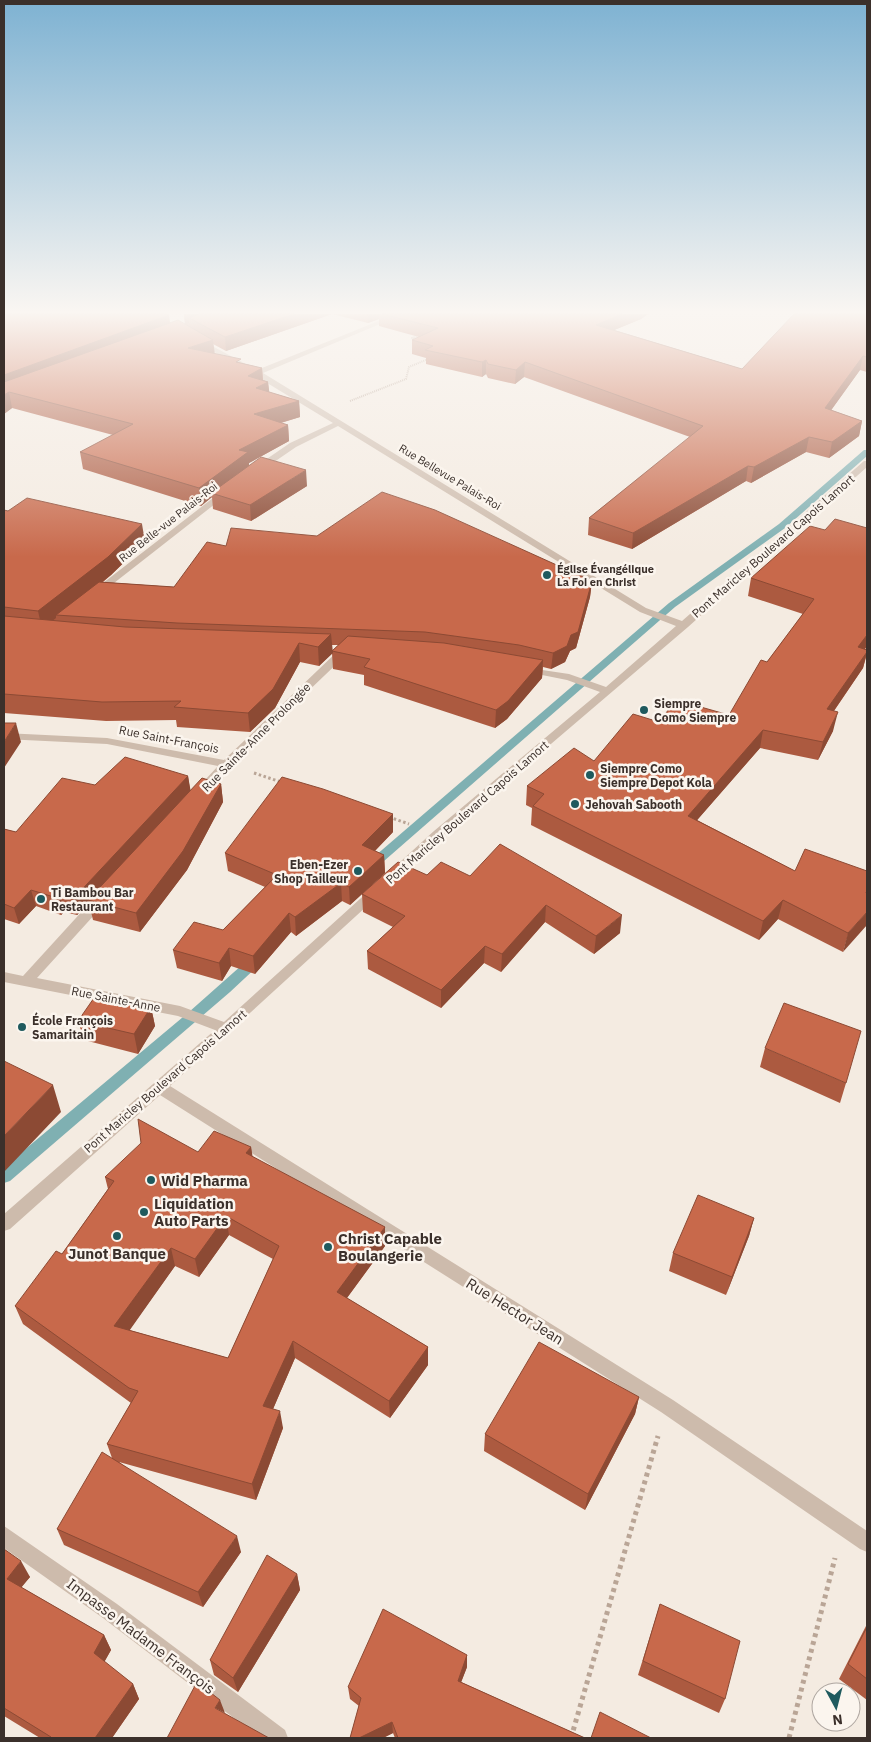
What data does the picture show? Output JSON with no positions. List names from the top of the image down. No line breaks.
{"streets":{"street":["Rue Bellevue Palais-Roi","Rue Belle-vue Palais-Roi","Pont Maricley Boulevard Capois Lamort","Rue Sainte-Anne Prolongée","Rue Saint-François","Rue Sainte-Anne","Rue Hector Jean","Impasse Madame François"]},"crossings":[["Rue Bellevue Palais-Roi","Pont Maricley Boulevard Capois Lamort"],["Pont Maricley Boulevard Capois Lamort","Rue Sainte-Anne"],["Pont Maricley Boulevard Capois Lamort","Rue Hector Jean"],["Rue Sainte-Anne Prolongée","Rue Saint-François"]],"places":["Église Évangélique La Foi en Christ","Siempre Como Siempre","Siempre Como Siempre Depot Kola","Jehovah Sabooth","Eben-Ezer Shop Tailleur","Ti Bambou Bar Restaurant","École François Samaritain","Wid Pharma","Liquidation Auto Parts","Junot Banque","Christ Capable Boulangerie"],"north":"bottom"}
